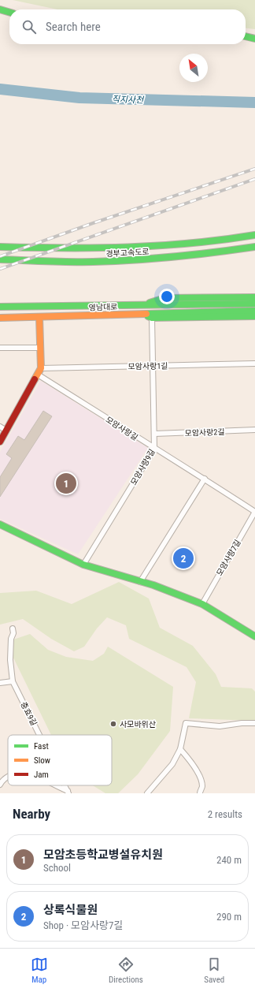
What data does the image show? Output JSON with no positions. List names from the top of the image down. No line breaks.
{"streets":{"main road":["경부고속도로","영남대로"],"street":["모암사랑1길","모암사랑길","모암사랑2길","모암사랑9길","모암사랑7길","충효9길"]},"crossings":[["모암사랑1길","모암사랑길"],["모암사랑1길","모암사랑9길"],["모암사랑길","모암사랑9길"],["모암사랑길","모암사랑7길"],["모암사랑2길","모암사랑9길"]],"water":["직지사천"],"places":["사모바위산"],"legend":["Fast","Slow","Jam"],"north":"top left","page":{"search":"Search here","pins":["1","2"],"heading":["Nearby","2 results"],"list":[{"mark":"1","name":"모암초등학교병설유치원","note":"School","value":"240 m"},{"mark":"2","name":"상록식물원","note":"Shop · 모암사랑7길","value":"290 m"}],"nav":["Map","Directions","Saved"]}}
